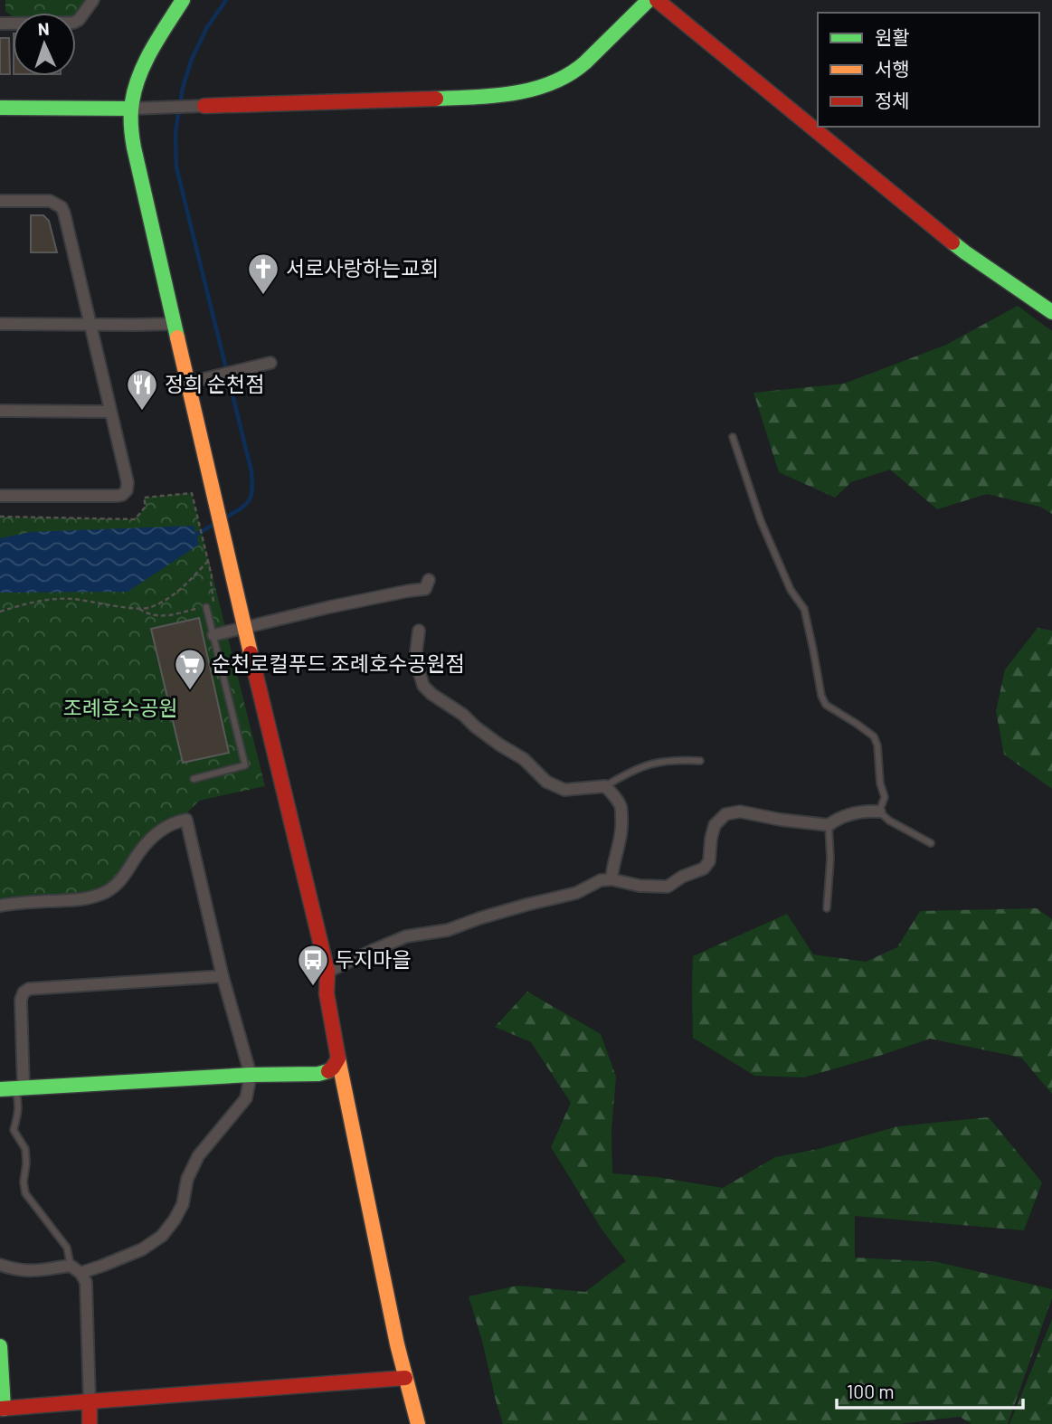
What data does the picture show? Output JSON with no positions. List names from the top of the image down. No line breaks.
{"parks":["조례호수공원"],"places":{"church":["서로사랑하는교회"],"restaurant":["정희 순천점"],"supermarket":["순천로컬푸드 조례호수공원점"],"bus stop":["두지마을"]},"legend":["원활","서행","정체"],"scale_bar":"100 m","north":"top"}
